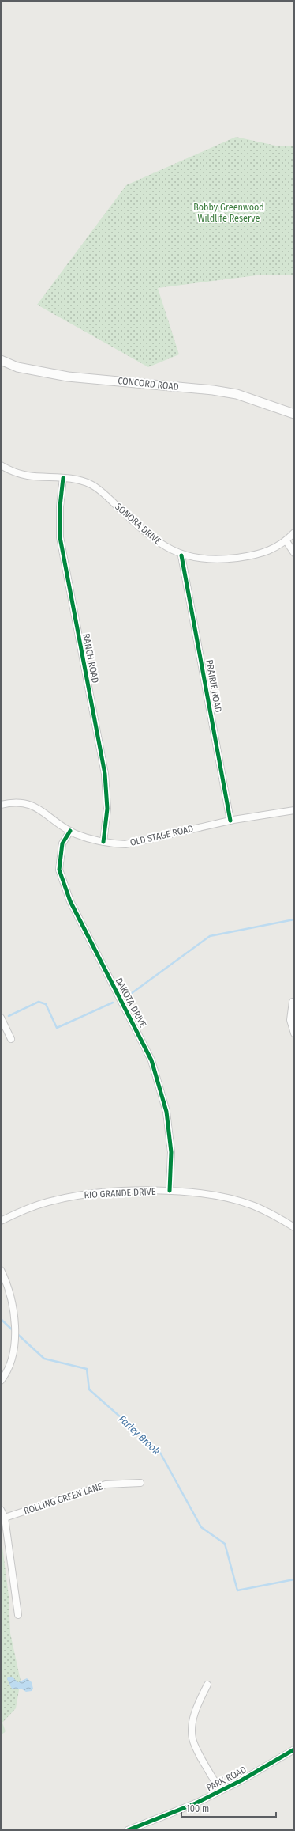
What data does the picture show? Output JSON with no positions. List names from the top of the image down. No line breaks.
{"streets":{"main road":["CONCORD ROAD"],"street":["SONORA DRIVE","RANCH ROAD","PRAIRIE ROAD","OLD STAGE ROAD","DAKOTA DRIVE","RIO GRANDE DRIVE","ROLLING GREEN LANE","PARK ROAD"]},"crossings":[["SONORA DRIVE","RANCH ROAD"],["SONORA DRIVE","PRAIRIE ROAD"],["RANCH ROAD","OLD STAGE ROAD"],["PRAIRIE ROAD","OLD STAGE ROAD"],["OLD STAGE ROAD","DAKOTA DRIVE"],["DAKOTA DRIVE","RIO GRANDE DRIVE"]],"water":["Farley Brook"],"parks":["Bobby Greenwood Wildlife Reserve"],"scale_bar":"100 m"}
